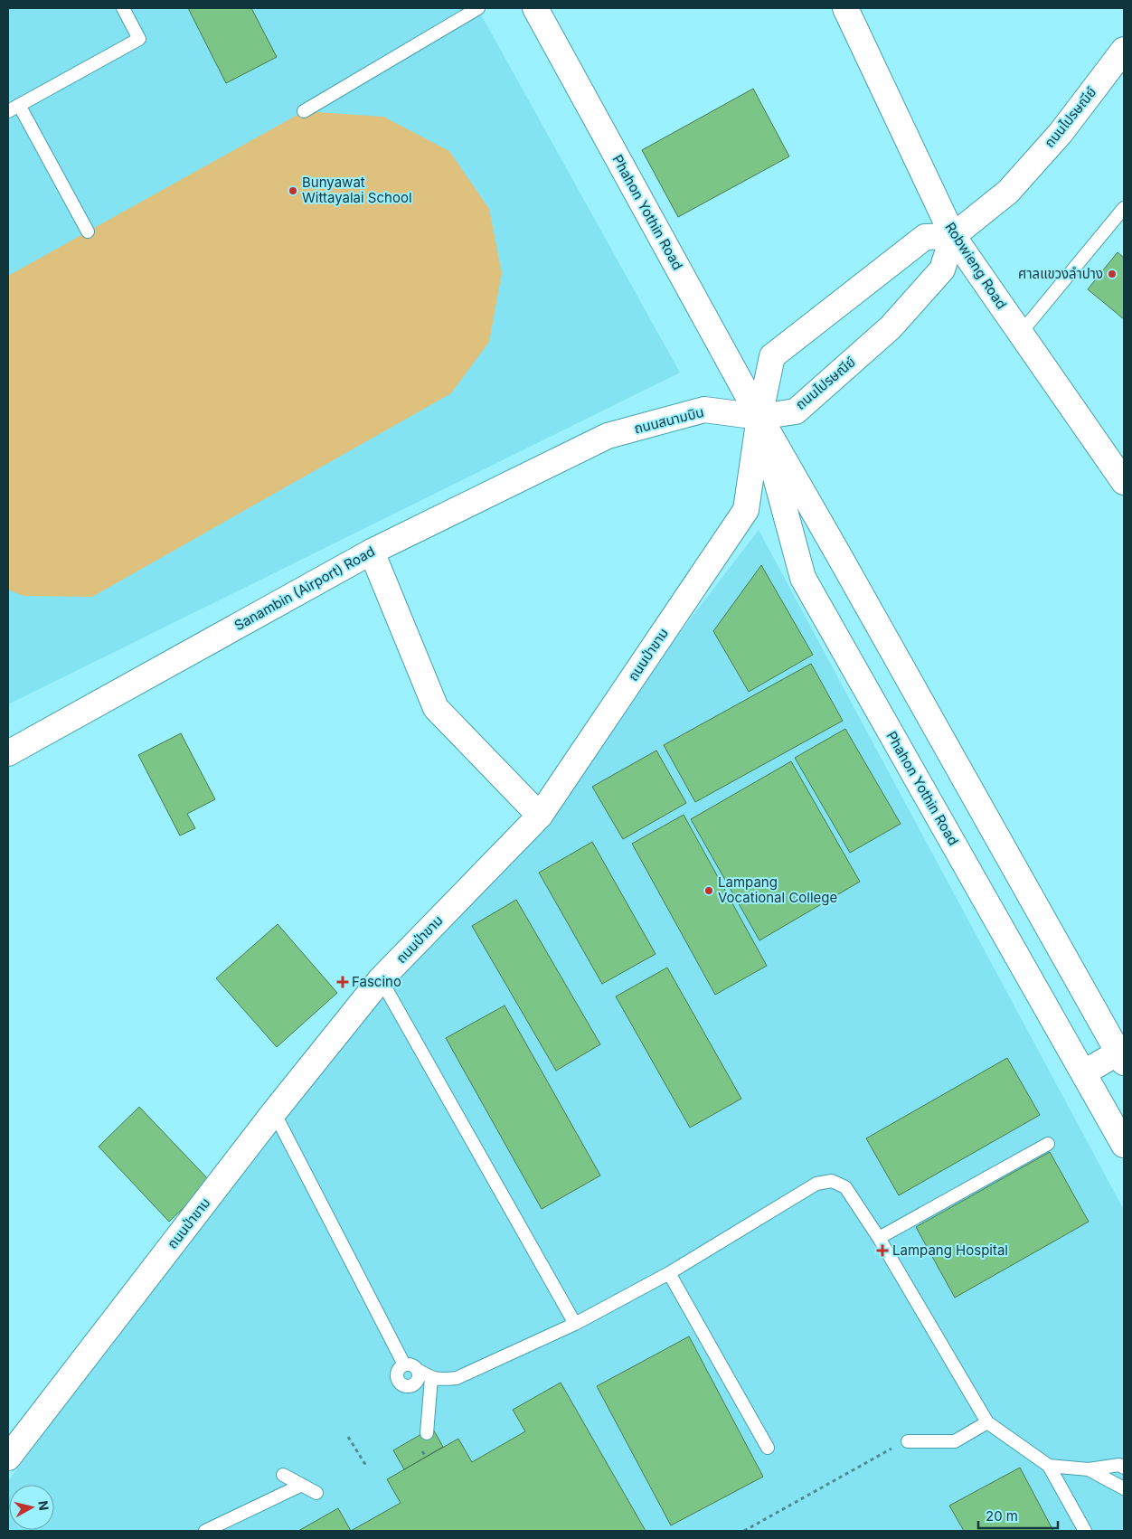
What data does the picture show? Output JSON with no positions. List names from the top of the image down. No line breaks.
{"streets":{"street":["ถนนไปรษณีย์","Phahon Yothin Road","Robwieng Road","ถนนสนามบิน","Sanambin (Airport) Road","ถนนป่าขาม"]},"crossings":[["ถนนไปรษณีย์","Phahon Yothin Road"],["ถนนไปรษณีย์","Robwieng Road"],["ถนนไปรษณีย์","ถนนสนามบิน"],["ถนนไปรษณีย์","ถนนป่าขาม"],["Phahon Yothin Road","ถนนสนามบิน"],["Phahon Yothin Road","ถนนป่าขาม"],["ถนนสนามบิน","Sanambin (Airport) Road"],["ถนนสนามบิน","ถนนป่าขาม"]],"places":{"other":["Bunyawat Wittayalai School","ศาลแขวงลำปาง","Lampang Vocational College"],"health":["Fascino","Lampang Hospital"]},"scale_bar":"20 m","north":"right"}
